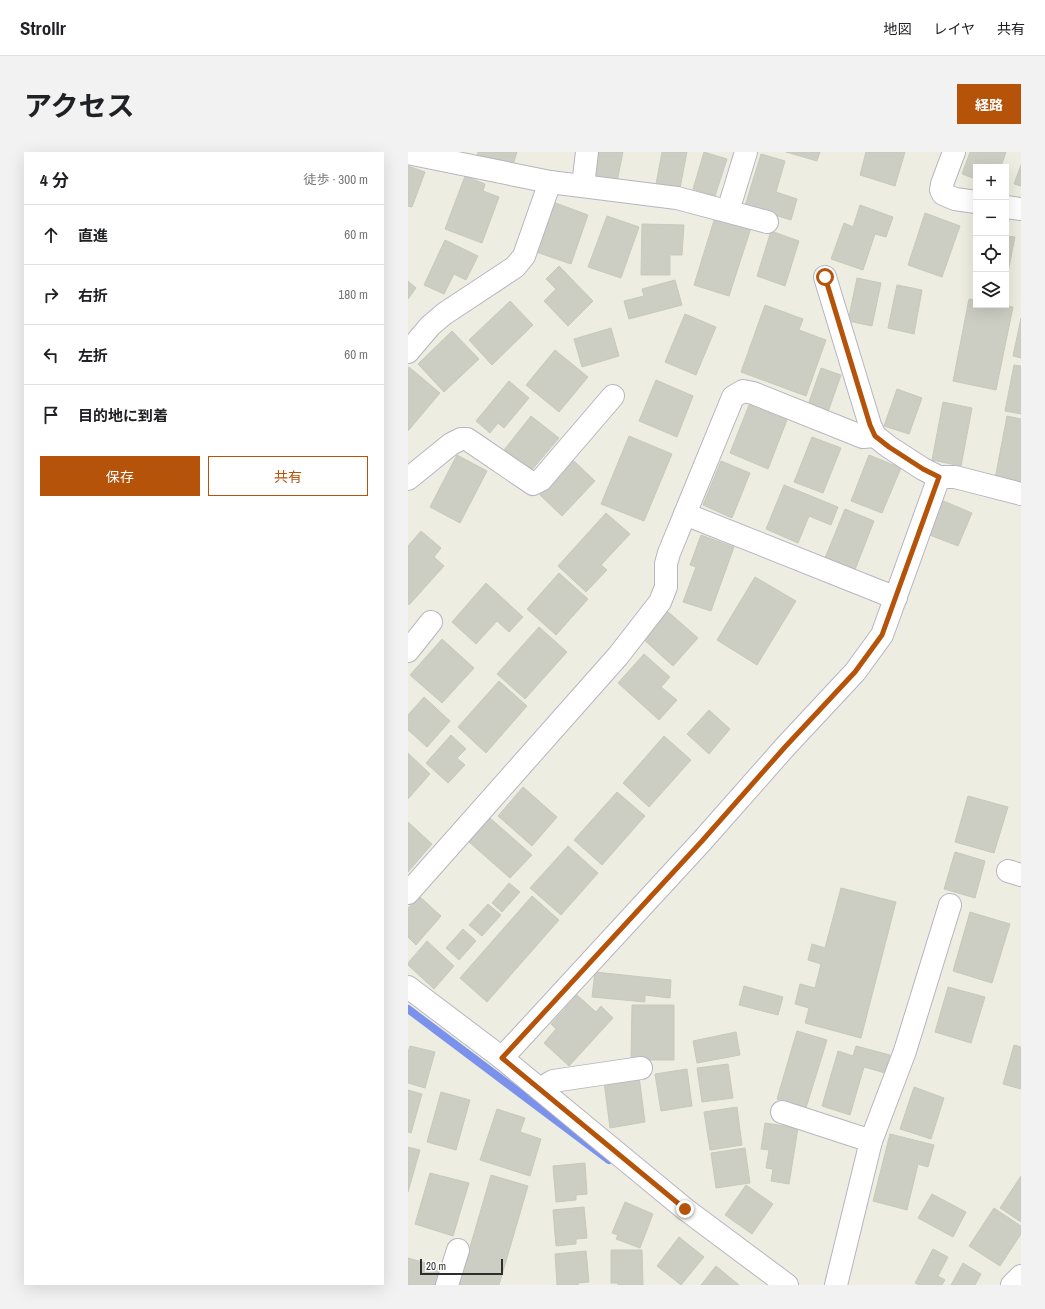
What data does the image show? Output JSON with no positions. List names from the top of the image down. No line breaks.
{"scale_bar":"20 m","page":{"header":"Strollr","nav":["地図","レイヤ","共有"],"title":"アクセス","buttons":["経路",["保存","共有"]],"heading":["4 分","徒歩 · 300 m"],"map_buttons":["+","−"],"list":[["直進","60 m"],["右折","180 m"],["左折","60 m"],"目的地に到着"],"scale":"20 m"}}
